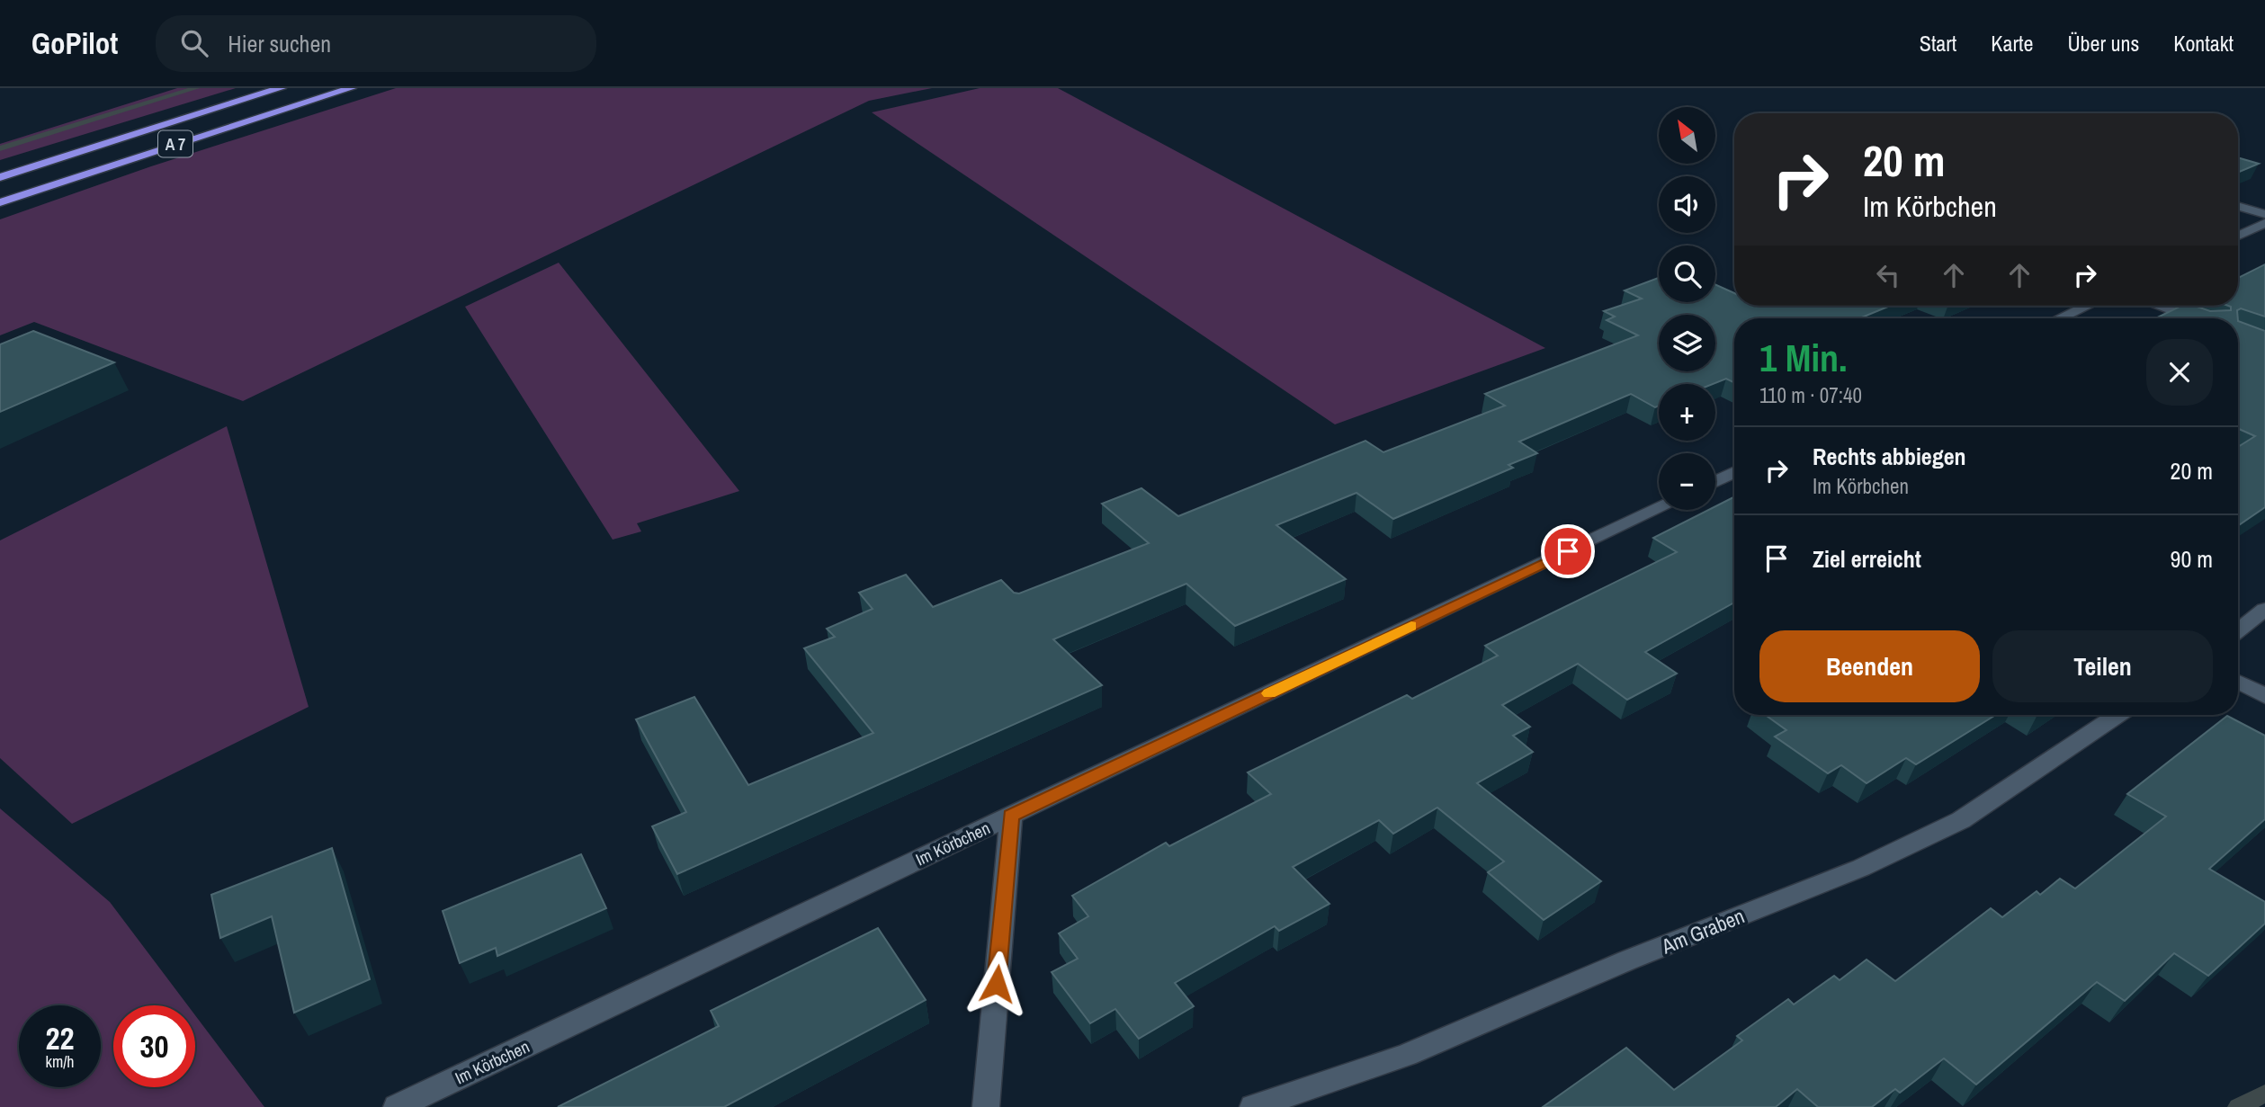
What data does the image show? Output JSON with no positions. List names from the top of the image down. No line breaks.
{"streets":{"highway":["A 7"],"street":["Im Körbchen","Am Graben"]},"north":"top left","page":{"header":"GoPilot","search":"Hier suchen","nav":["Start","Karte","Über uns","Kontakt"],"map_buttons":["+","−"],"turn":["20 m","Im Körbchen"],"heading":["1 Min.","110 m · 07:40"],"list":[{"name":"Rechts abbiegen","note":"Im Körbchen","value":"20 m"},{"name":"Ziel erreicht","value":"90 m"}],"buttons":["Beenden","Teilen"],"speed":"22 km/h","limit":"30"}}
